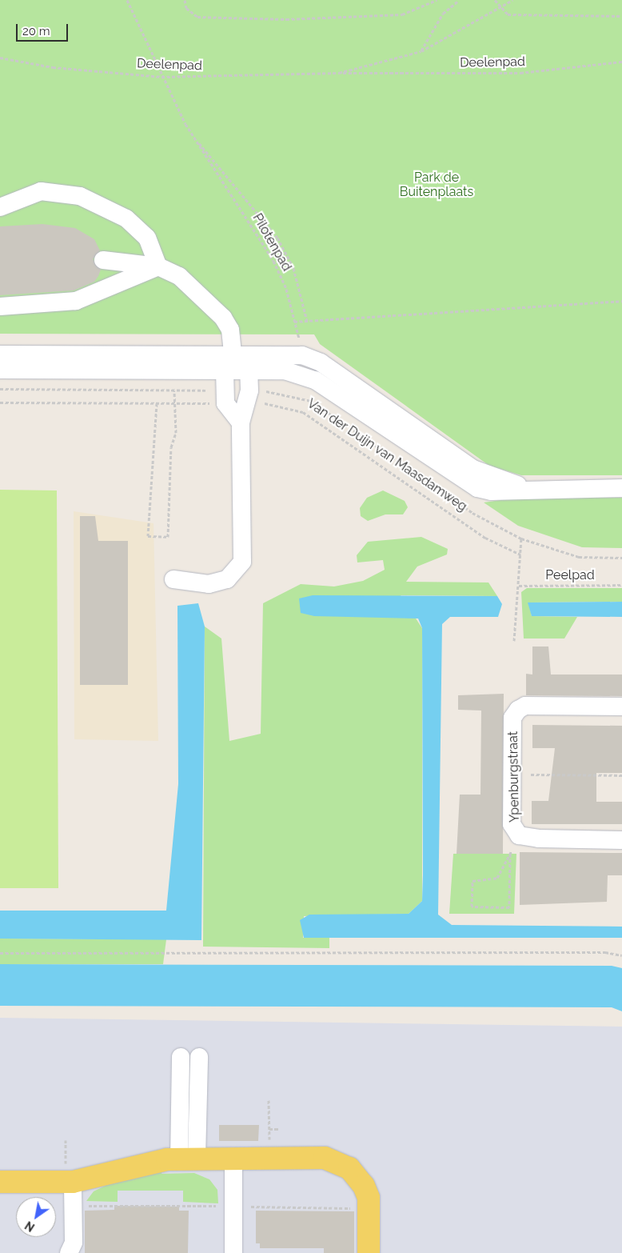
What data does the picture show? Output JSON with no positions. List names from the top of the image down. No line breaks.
{"streets":{"street":["Van der Duijn van Maasdamweg","Ypenburgstraat"],"path":["Deelenpad","Pilotenpad","Peelpad"]},"crossings":[["Deelenpad","Pilotenpad"],["Pilotenpad","Van der Duijn van Maasdamweg"]],"parks":["Park de Buitenplaats"],"scale_bar":"20 m","north":"bottom left"}
